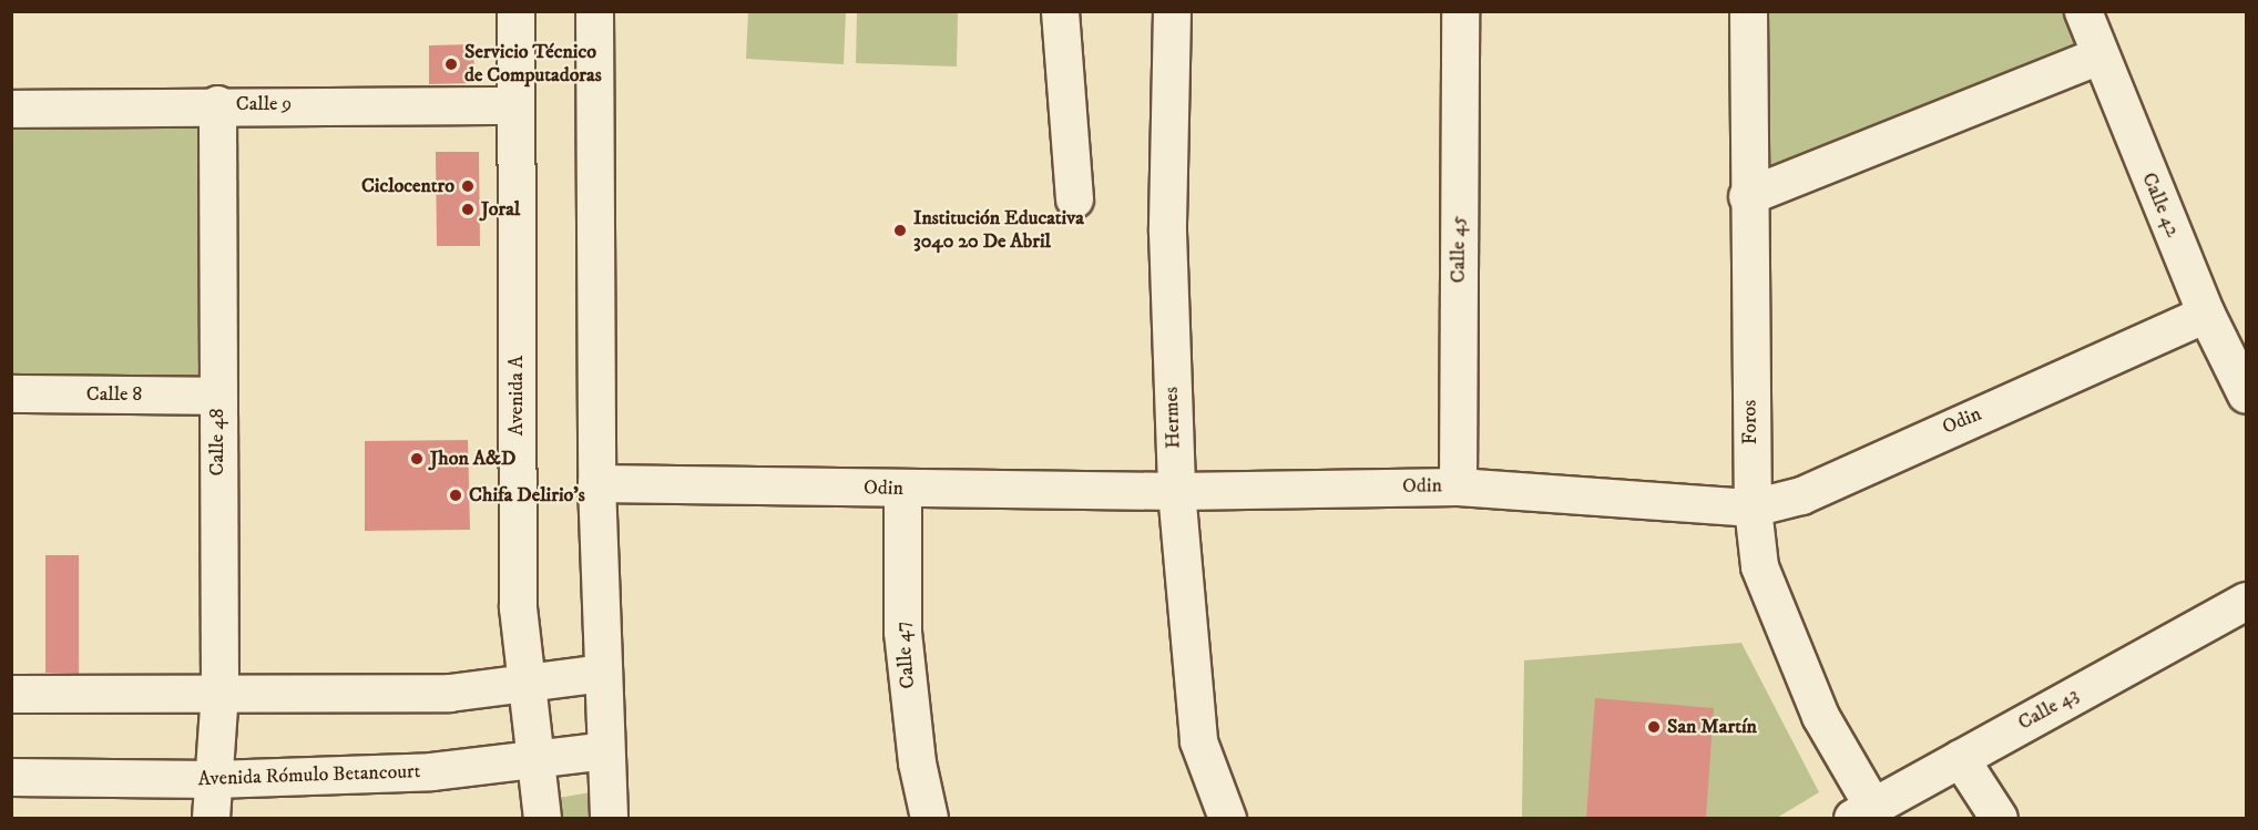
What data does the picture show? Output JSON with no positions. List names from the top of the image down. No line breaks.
{"streets":{"street":["Calle 9","Calle 42","Calle 45","Calle 8","Avenida A","Hermes","Odin","Foros","Calle 48","Calle 47","Calle 43","Avenida Rómulo Betancourt"]},"crossings":[["Calle 9","Avenida A"],["Calle 9","Calle 48"],["Calle 42","Odin"],["Calle 45","Odin"],["Calle 8","Calle 48"],["Avenida A","Avenida Rómulo Betancourt"],["Hermes","Odin"],["Odin","Foros"],["Odin","Calle 47"],["Foros","Calle 43"],["Calle 48","Avenida Rómulo Betancourt"]],"places":["Servicio Técnico de Computadoras","Ciclocentro","Joral","Institución Educativa 3040 20 De Abril","Jhon A&D","Chifa Delirio's","San Martín"]}
